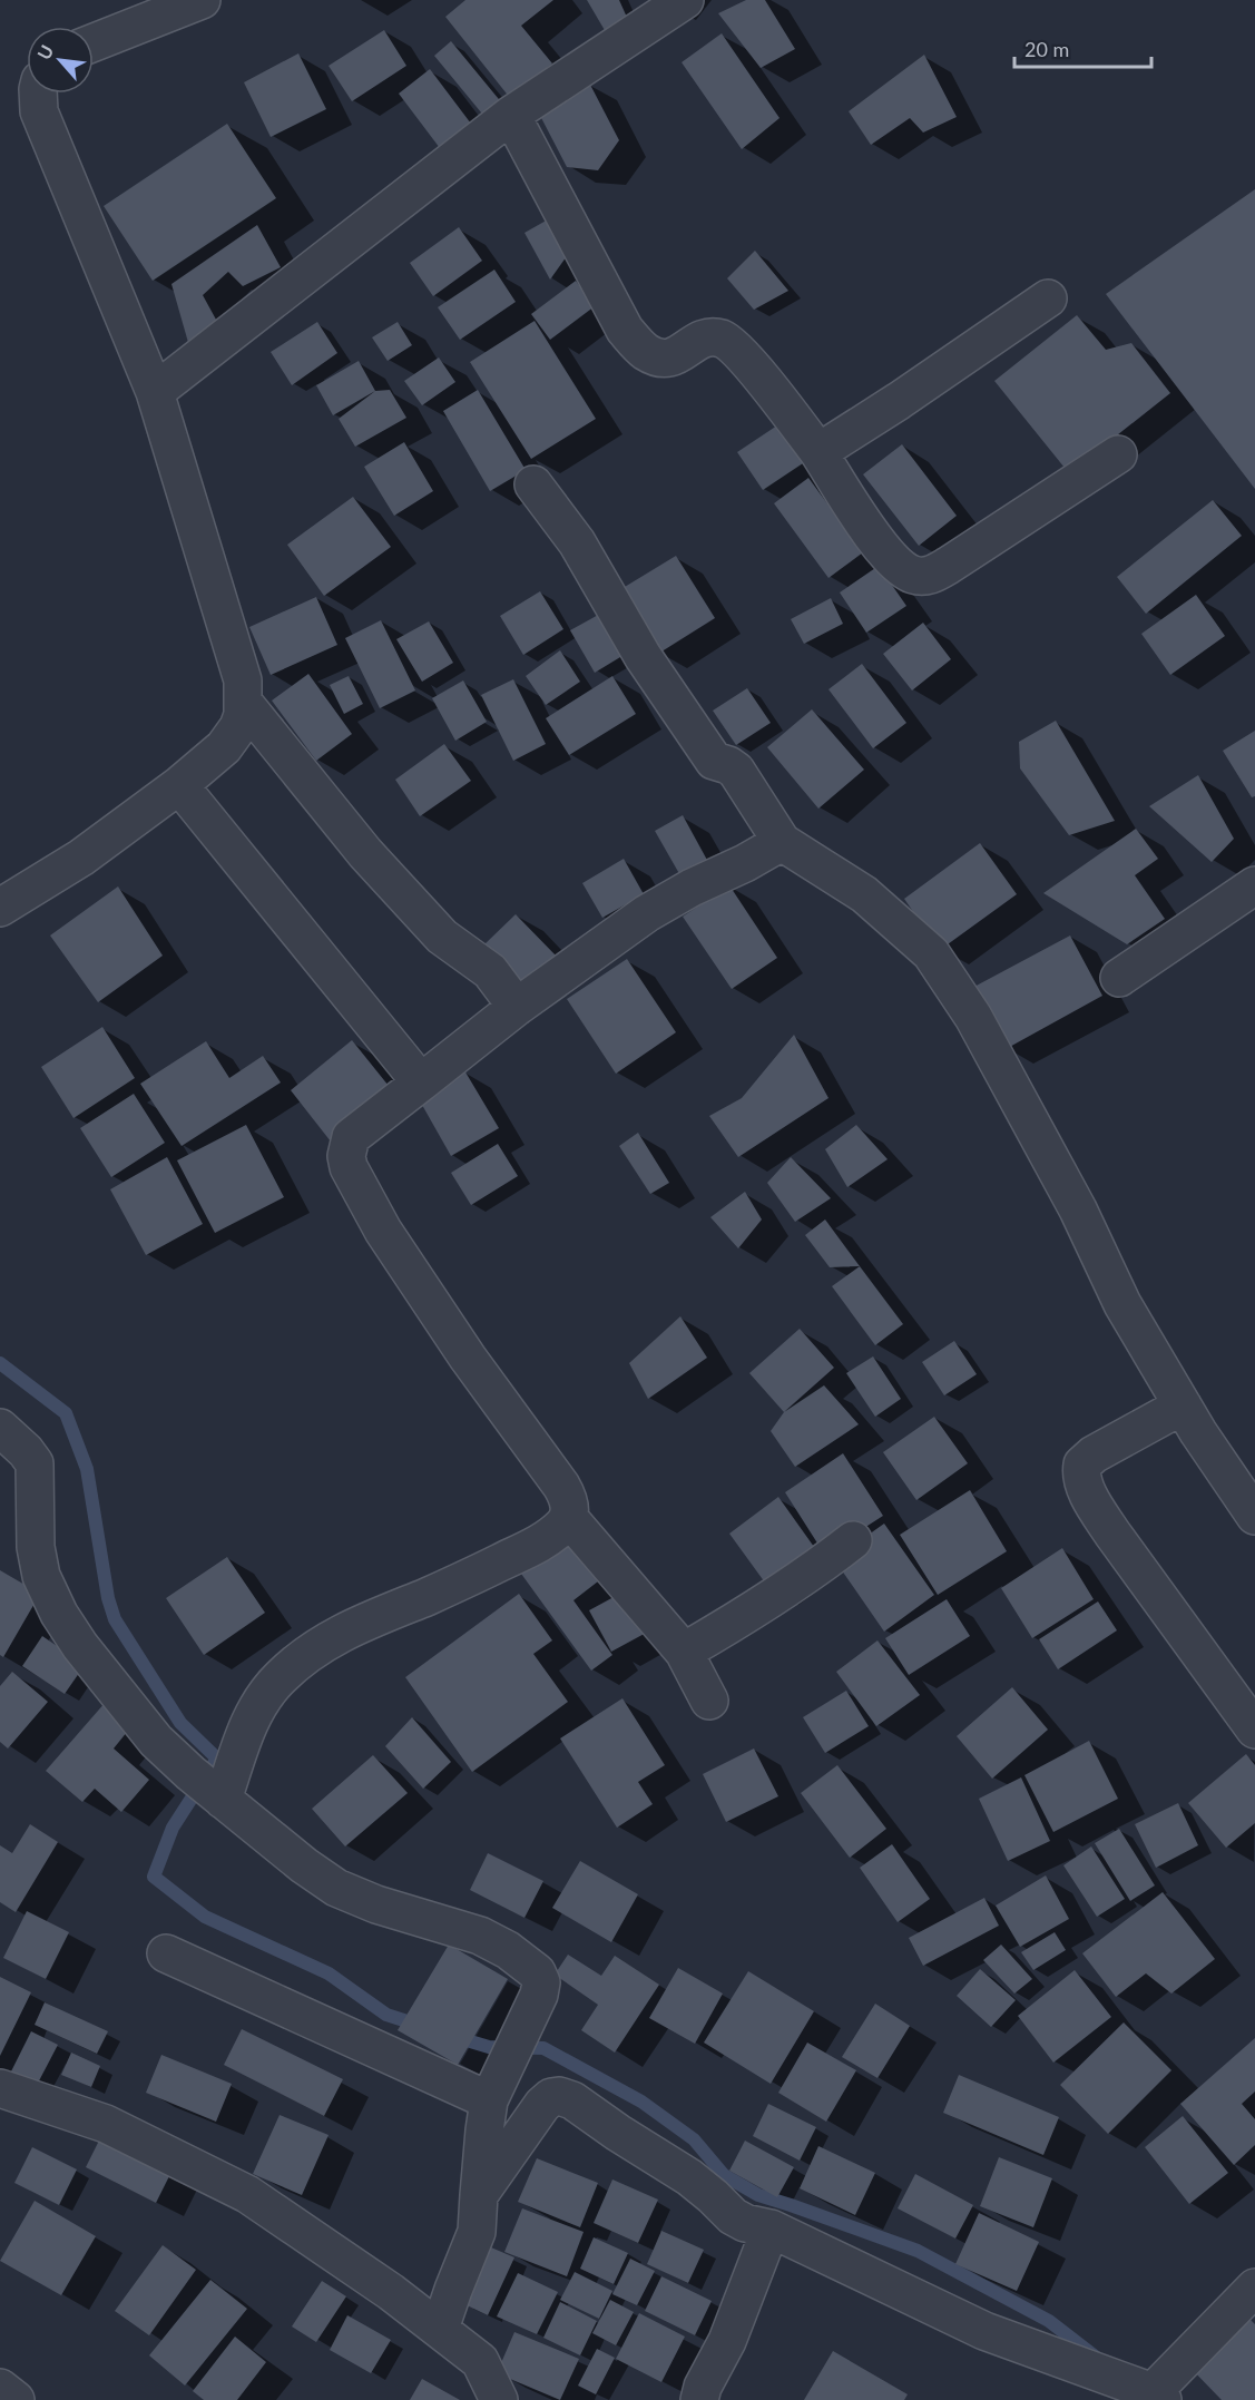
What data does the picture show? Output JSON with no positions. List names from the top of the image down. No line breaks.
{"scale_bar":"20 m","north":"top left"}
